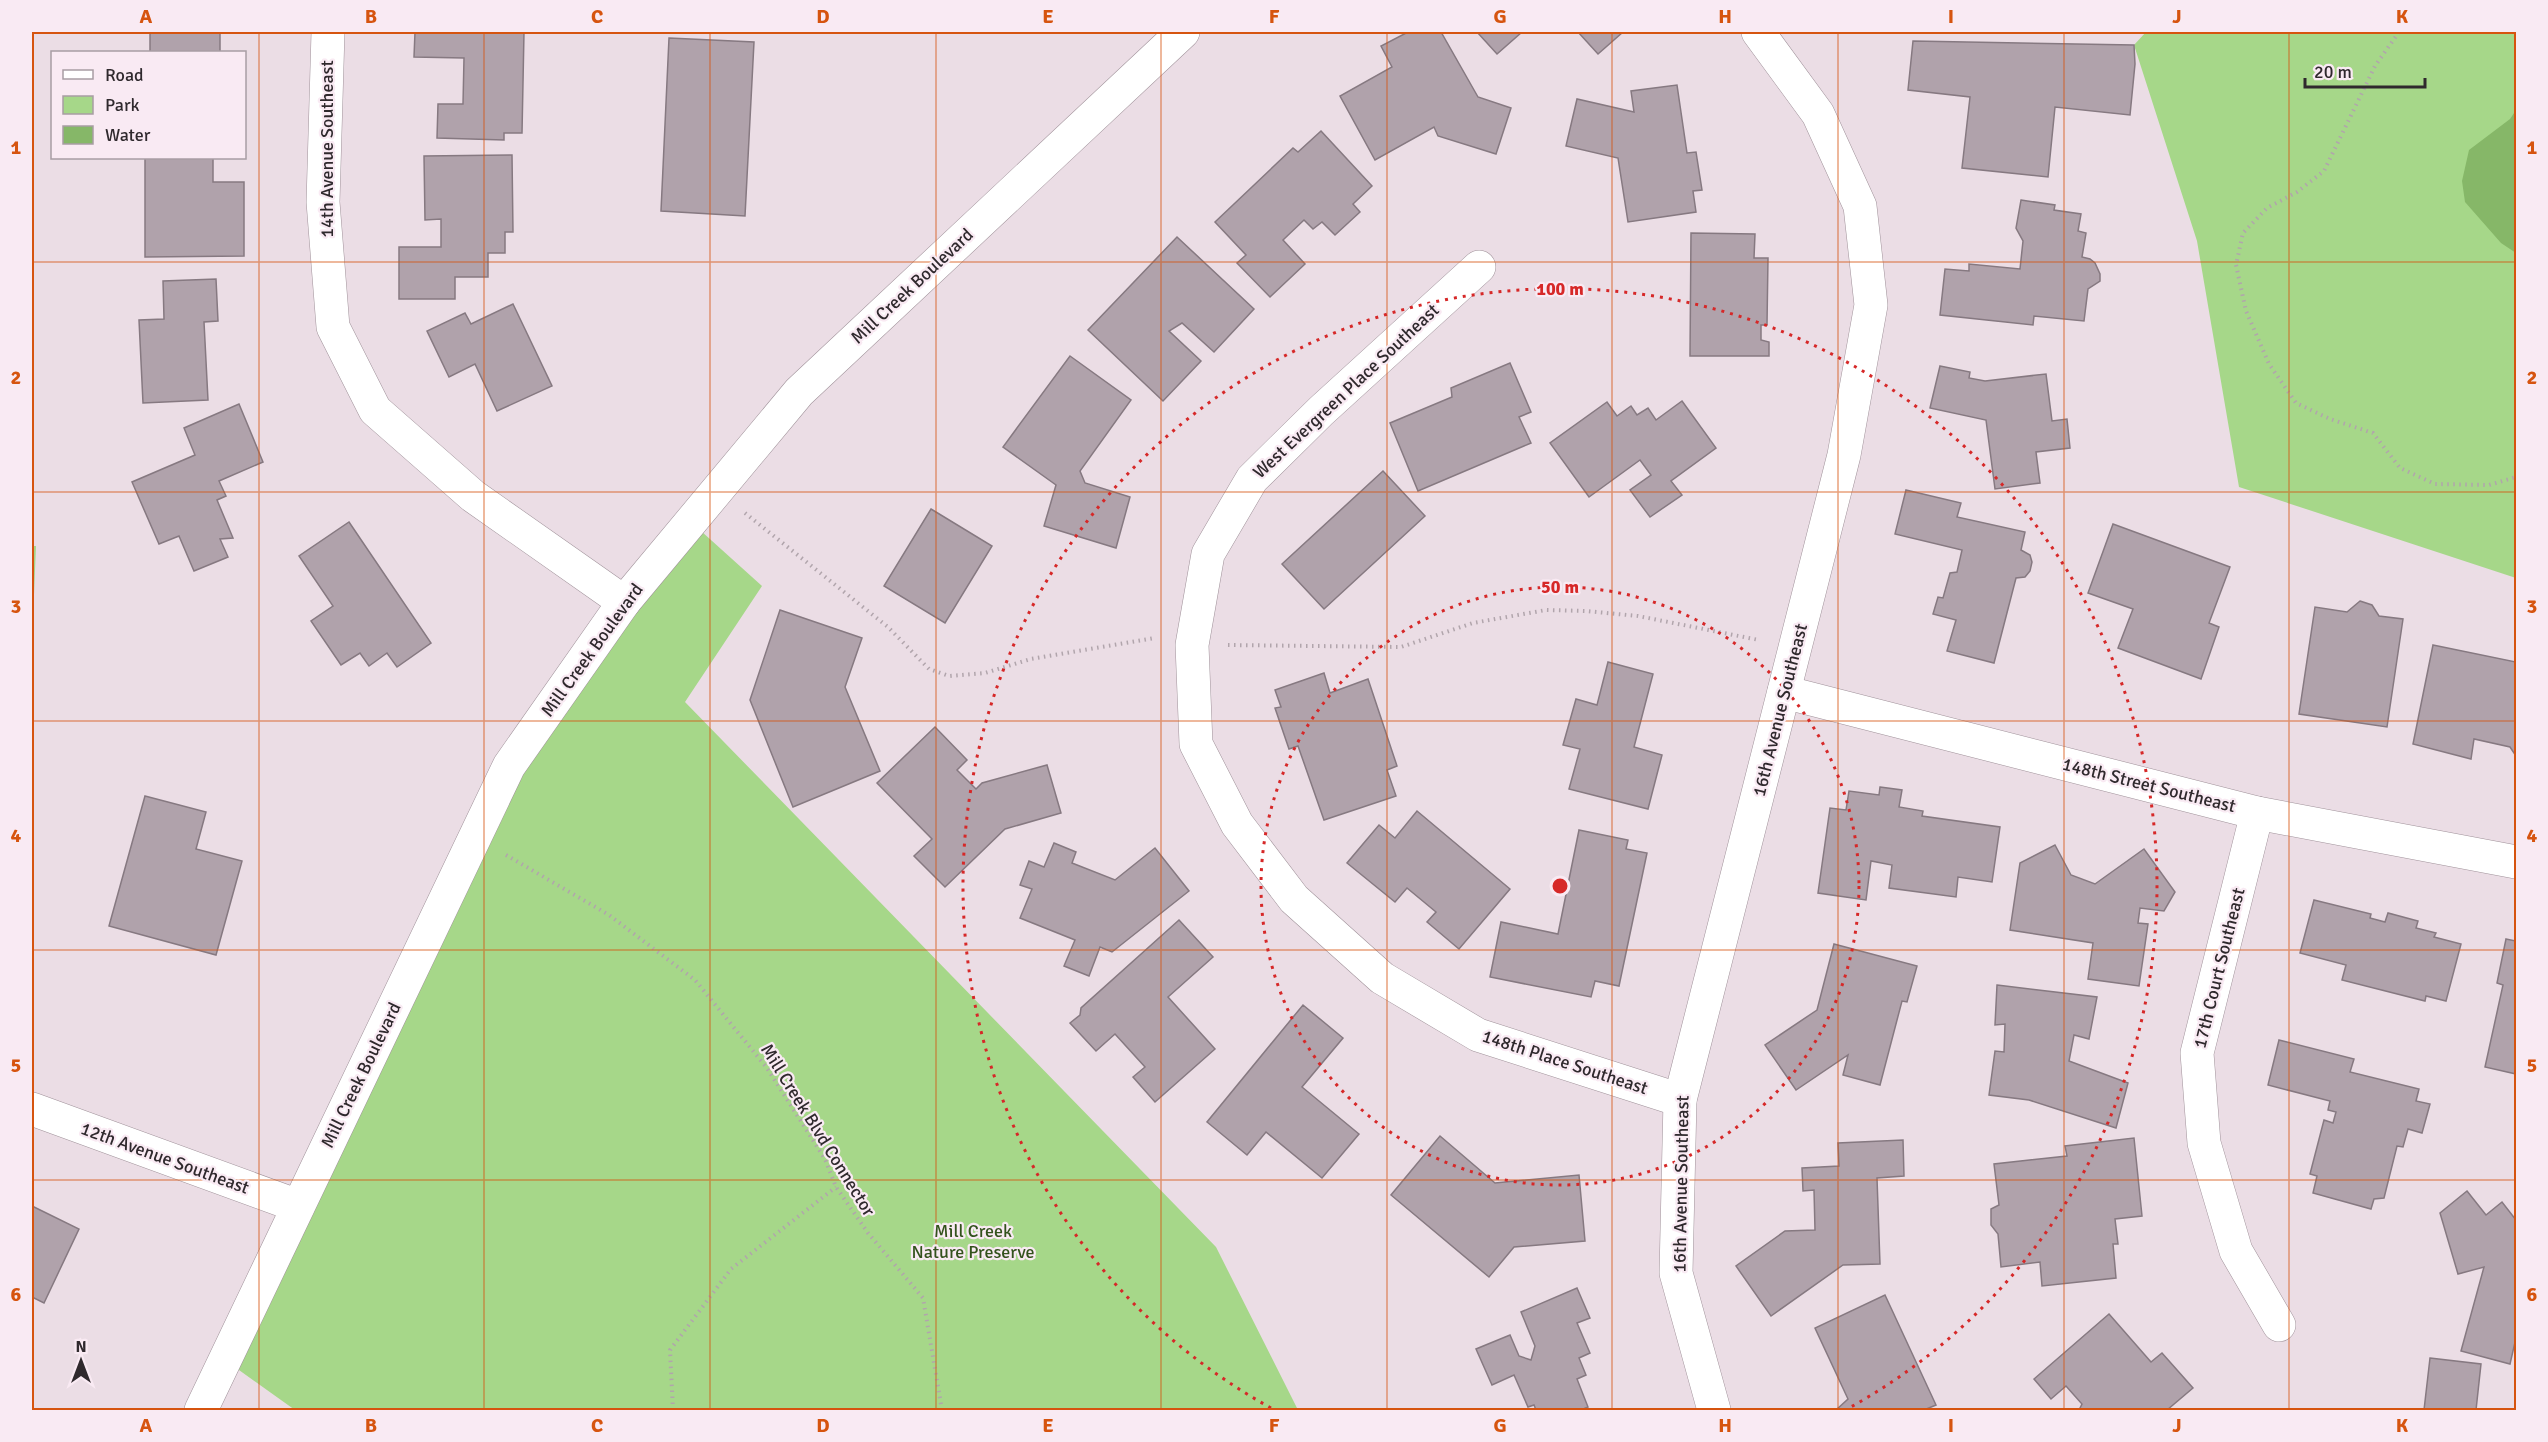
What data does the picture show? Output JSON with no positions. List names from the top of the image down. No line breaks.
{"streets":{"street":["14th Avenue Southeast","Mill Creek Boulevard","West Evergreen Place Southeast","16th Avenue Southeast","148th Street Southeast","17th Court Southeast","148th Place Southeast","12th Avenue Southeast"],"path":["Mill Creek Blvd Connector"]},"crossings":[["14th Avenue Southeast","Mill Creek Boulevard"],["Mill Creek Boulevard","Mill Creek Blvd Connector"],["Mill Creek Boulevard","12th Avenue Southeast"],["West Evergreen Place Southeast","148th Place Southeast"],["16th Avenue Southeast","148th Street Southeast"],["16th Avenue Southeast","148th Place Southeast"],["148th Street Southeast","17th Court Southeast"]],"parks":["Mill Creek Nature Preserve"],"legend":["Road","Park","Water"],"scale_bar":"20 m","north":"top","grid":{"columns":["A","B","C","D","E","F","G","H","I","J","K"],"rows":["1","2","3","4","5","6"]},"rings":["100 m","50 m"]}
